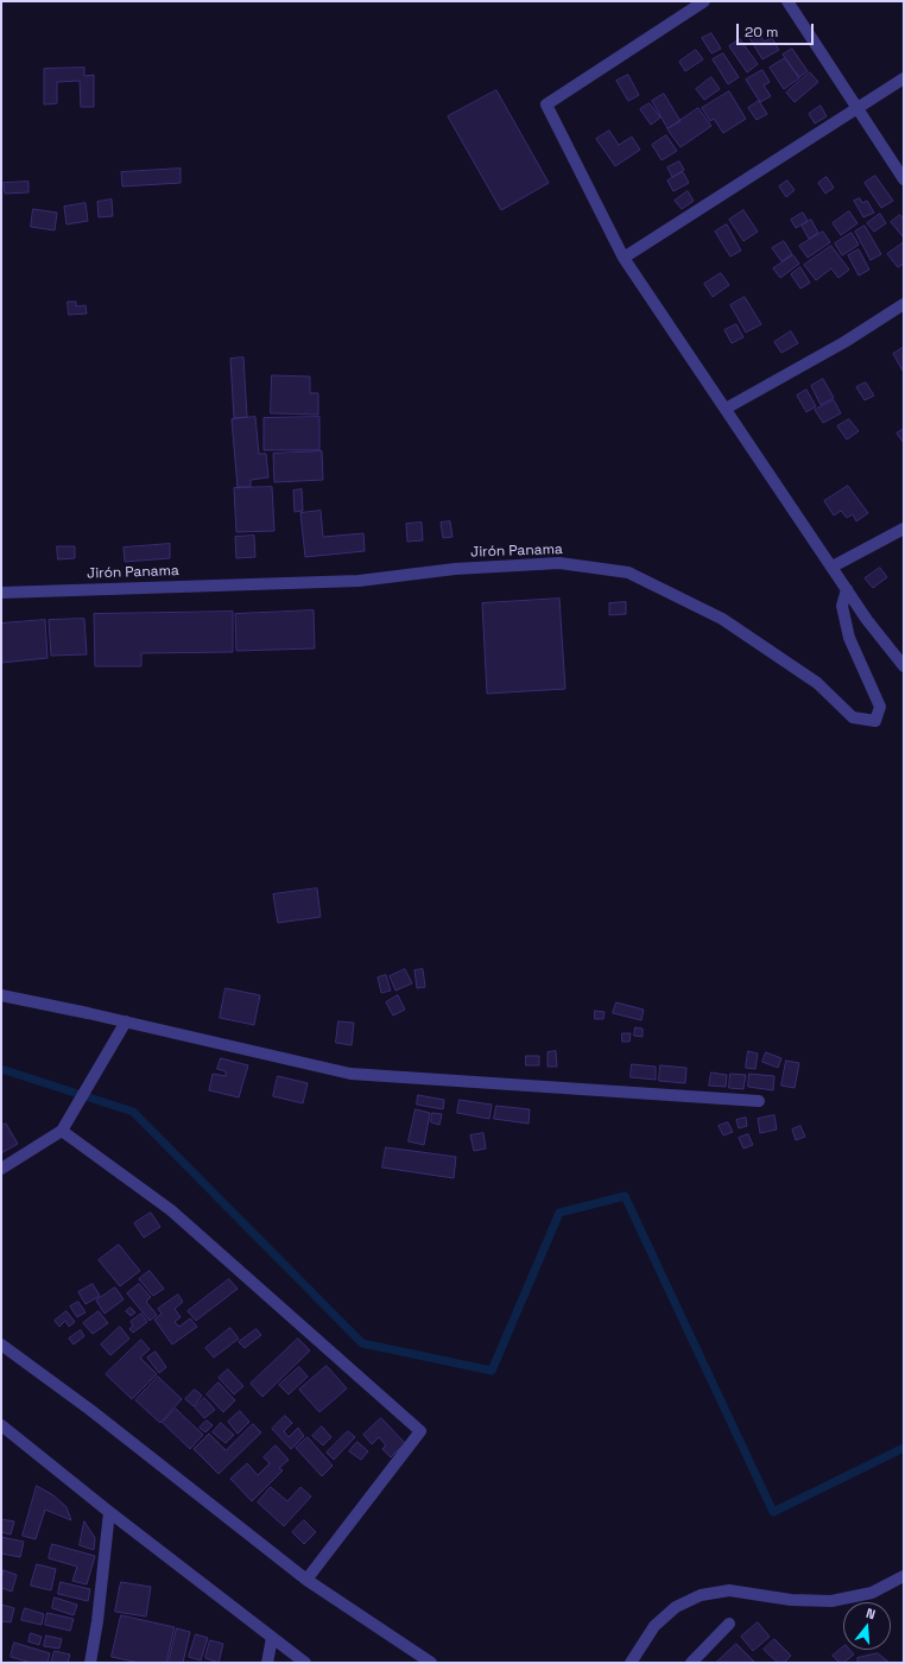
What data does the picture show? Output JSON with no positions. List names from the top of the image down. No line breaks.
{"streets":{"street":["Jirón Panama"]},"scale_bar":"20 m","north":"top"}
